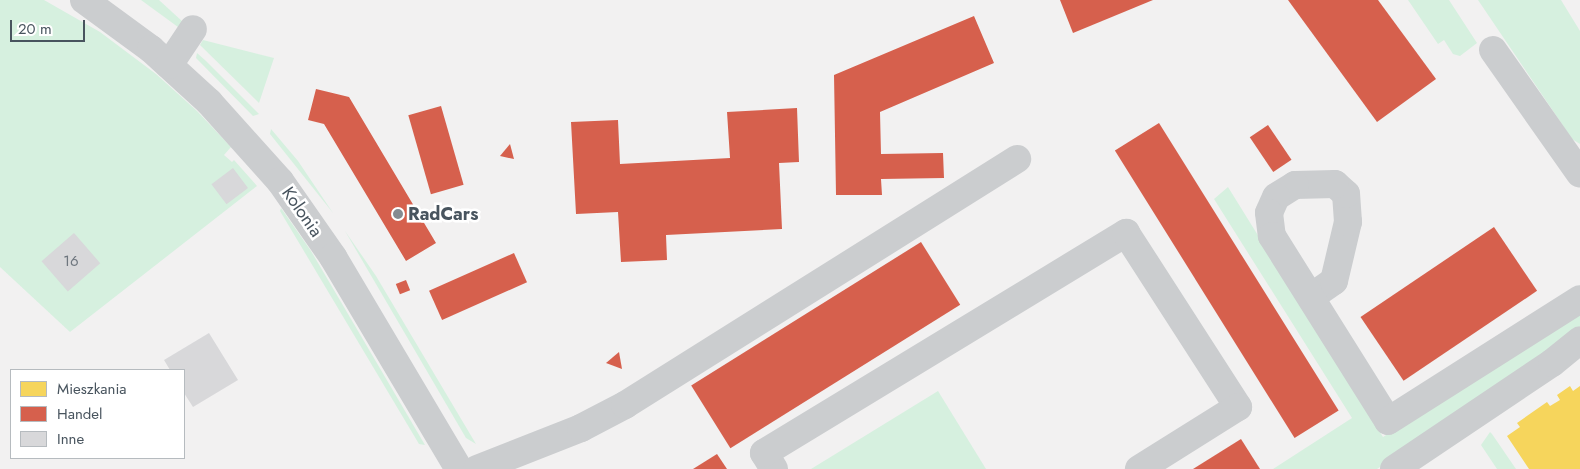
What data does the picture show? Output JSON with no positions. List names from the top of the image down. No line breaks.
{"streets":{"street":["Kolonia"]},"places":["RadCars"],"house_numbers":["16"],"legend":["Mieszkania","Handel","Inne"],"scale_bar":"20 m"}
